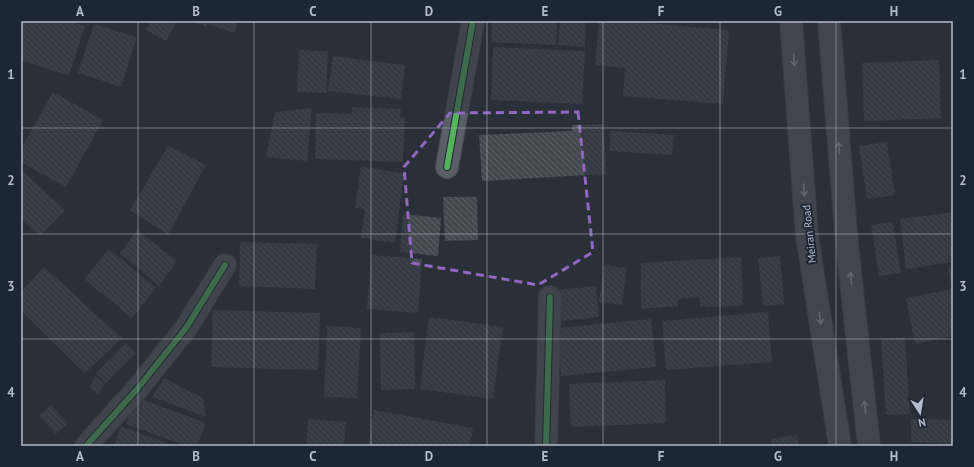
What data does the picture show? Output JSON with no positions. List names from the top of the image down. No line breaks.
{"streets":{"main road":["Meiran Road"]},"north":"bottom","grid":{"columns":["A","B","C","D","E","F","G","H"],"rows":["1","2","3","4"]}}
